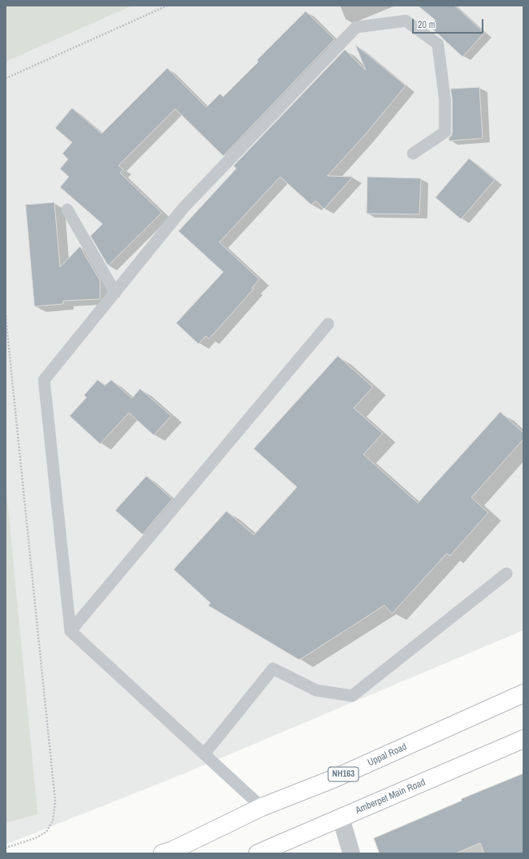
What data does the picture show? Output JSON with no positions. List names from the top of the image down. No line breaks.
{"streets":{"highway":["Uppal Road","NH163","Amberpet Main Road"]},"scale_bar":"20 m"}
